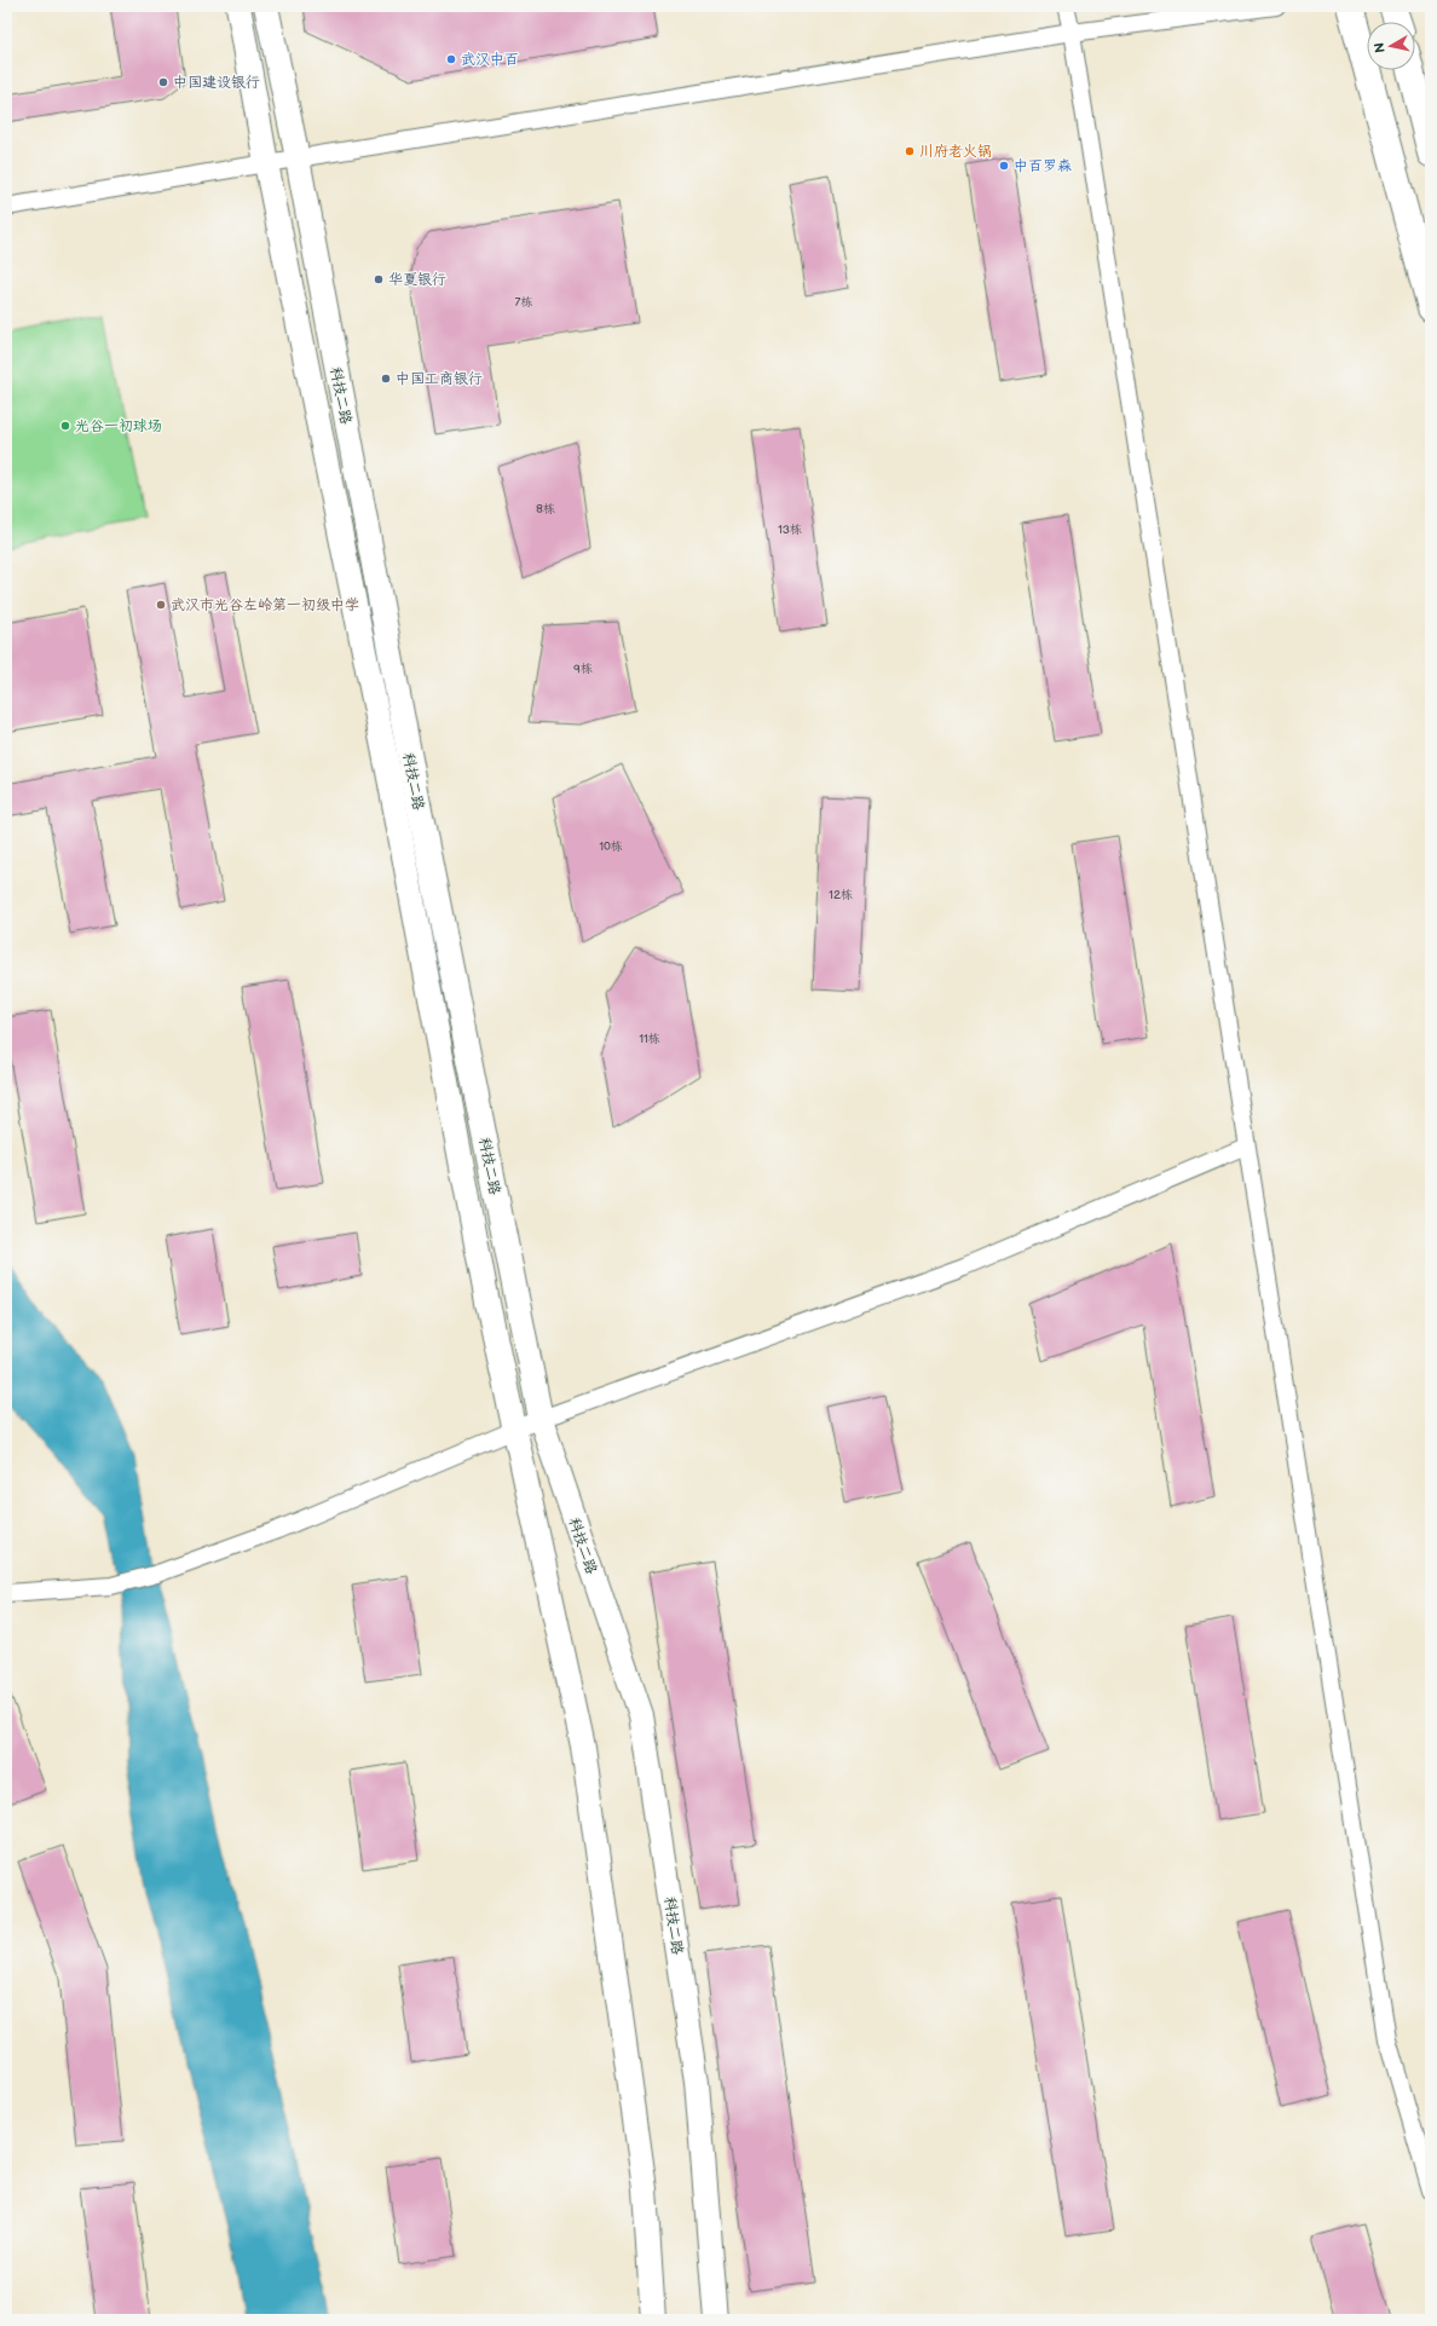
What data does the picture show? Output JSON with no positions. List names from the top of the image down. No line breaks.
{"streets":{"street":["科技二路"]},"places":["武汉中百","中国建设银行","川府老火锅","中百罗森","华夏银行","中国工商银行","光谷一初球场","武汉市光谷左岭第一初级中学"],"house_numbers":["7栋","8栋","13栋","9栋","10栋","12栋","11栋"],"north":"left"}
